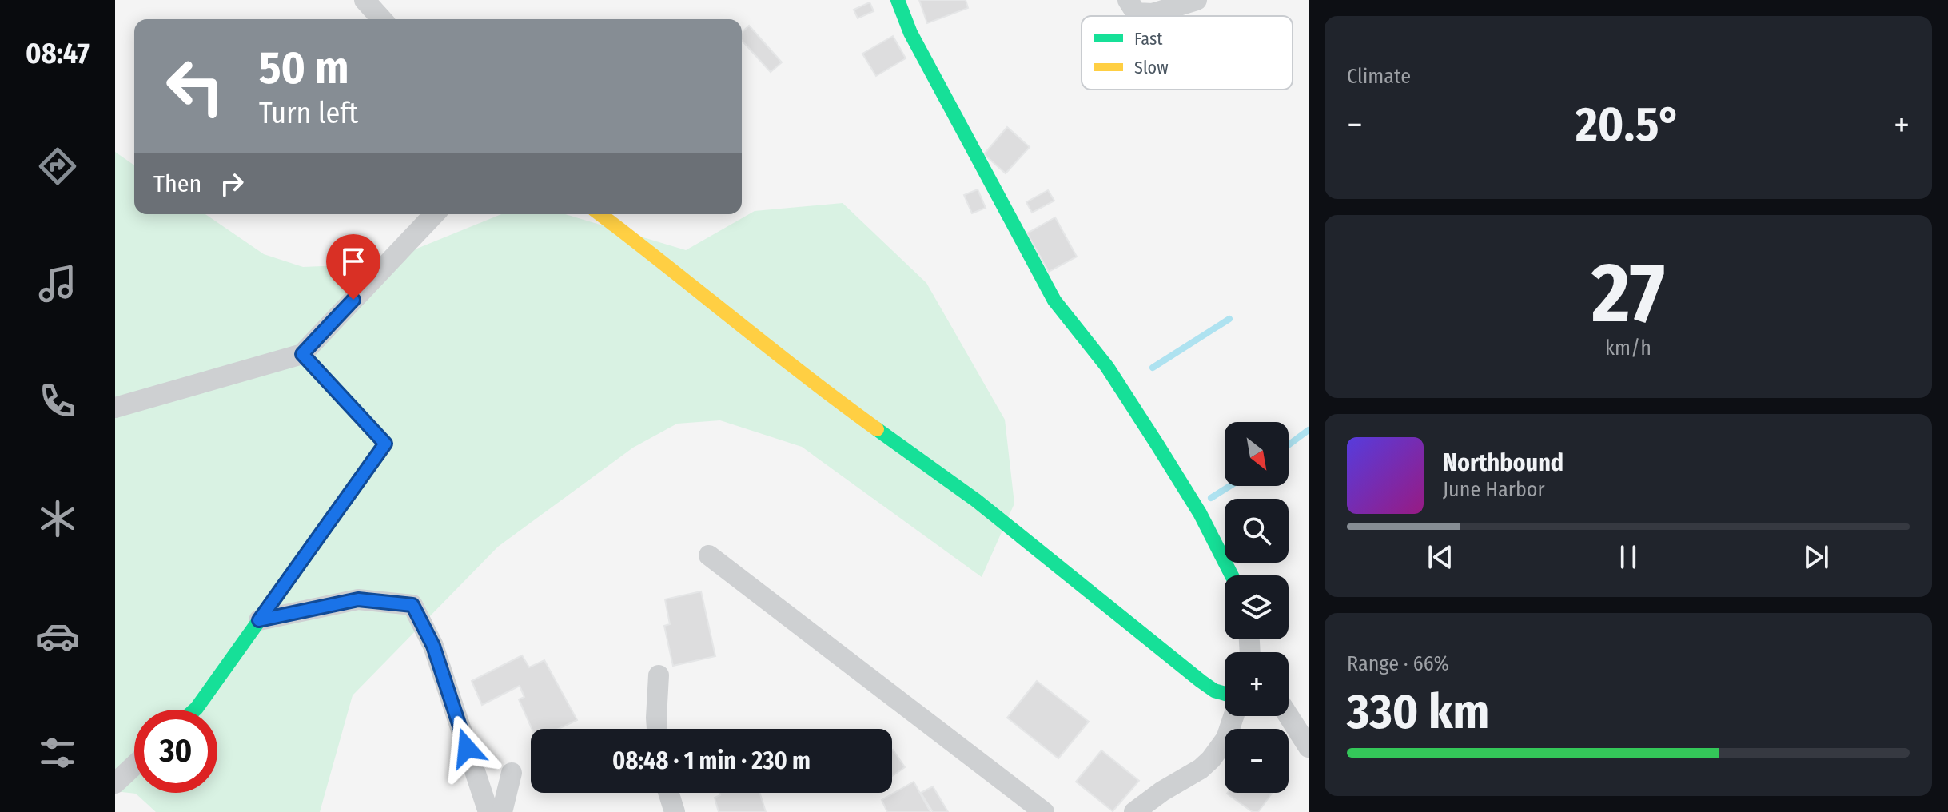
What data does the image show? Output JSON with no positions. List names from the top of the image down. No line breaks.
{"legend":["Fast","Slow"],"north":"bottom right","page":{"tabs":"08:47","tile":["Climate",["27","km/h"],["Range · 66%","330 km"]],"turn":["50 m","Turn left"],"heat":["−","20.5°","+"],"then":"Then","map_buttons":["+","−"],"song":["Northbound","June Harbor"],"limit":"30","trip":"08:48 · 1 min · 230 m"}}
